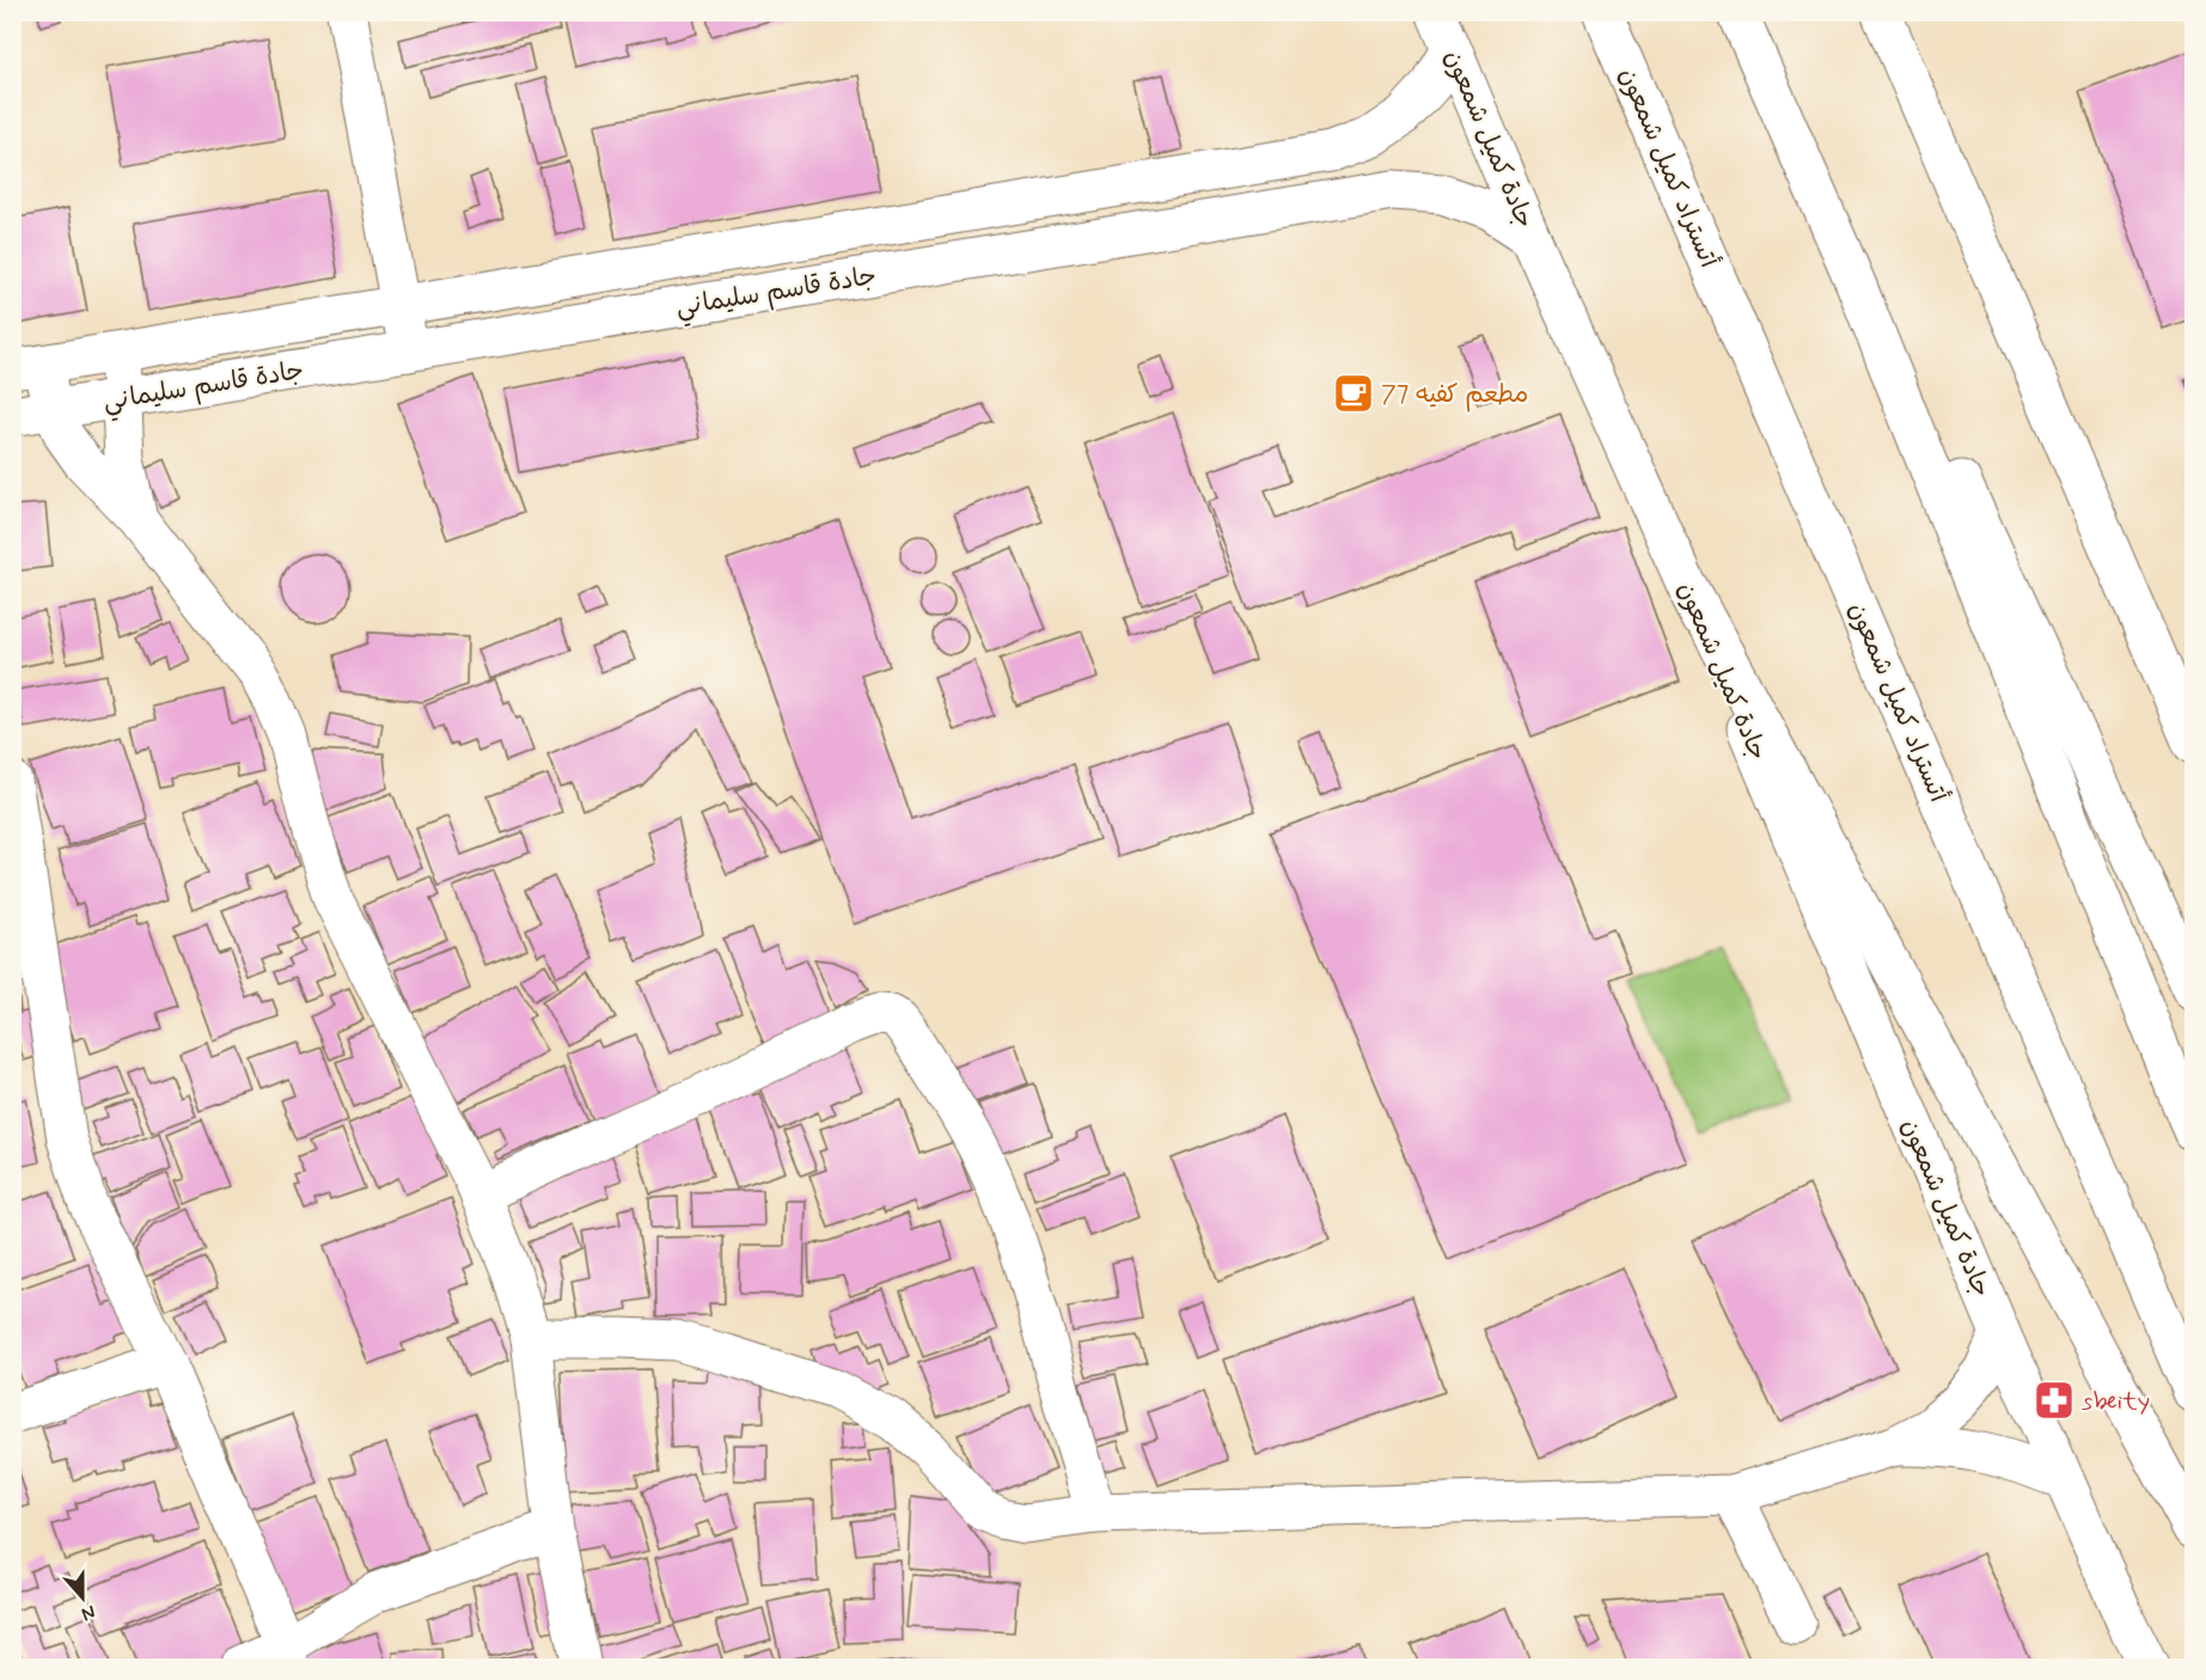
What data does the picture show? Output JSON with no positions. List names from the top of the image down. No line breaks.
{"streets":{"main road":["جادة كميل شمعون","أتستراد كميل شمعون","جادة قاسم سليماني"]},"crossings":[["جادة كميل شمعون","جادة قاسم سليماني"]],"places":{"cafe":["مطعم كفيه 77"],"pharmacy":["sbeity"]},"north":"bottom"}
